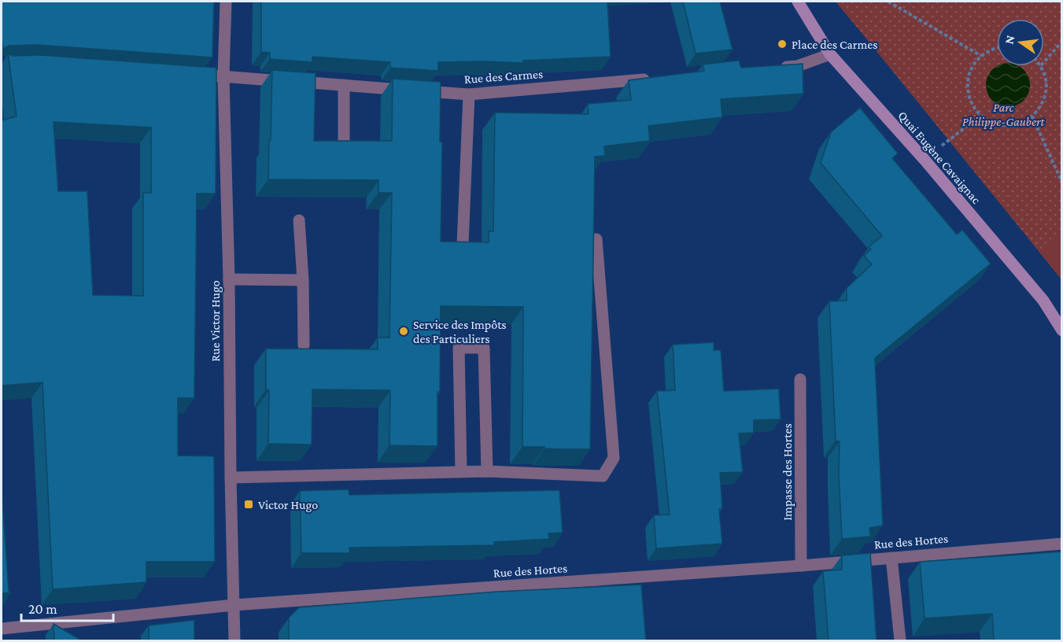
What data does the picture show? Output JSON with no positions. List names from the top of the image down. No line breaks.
{"streets":{"street":["Rue des Carmes","Quai Eugène Cavaignac","Rue Victor Hugo","Impasse des Hortes","Rue des Hortes"]},"crossings":[["Rue des Carmes","Rue Victor Hugo"],["Rue Victor Hugo","Rue des Hortes"],["Impasse des Hortes","Rue des Hortes"]],"parks":["Parc Philippe-Gaubert"],"places":{"other":["Place des Carmes","Service des Impôts des Particuliers"],"transit":["Victor Hugo"]},"scale_bar":"20 m","north":"left"}
